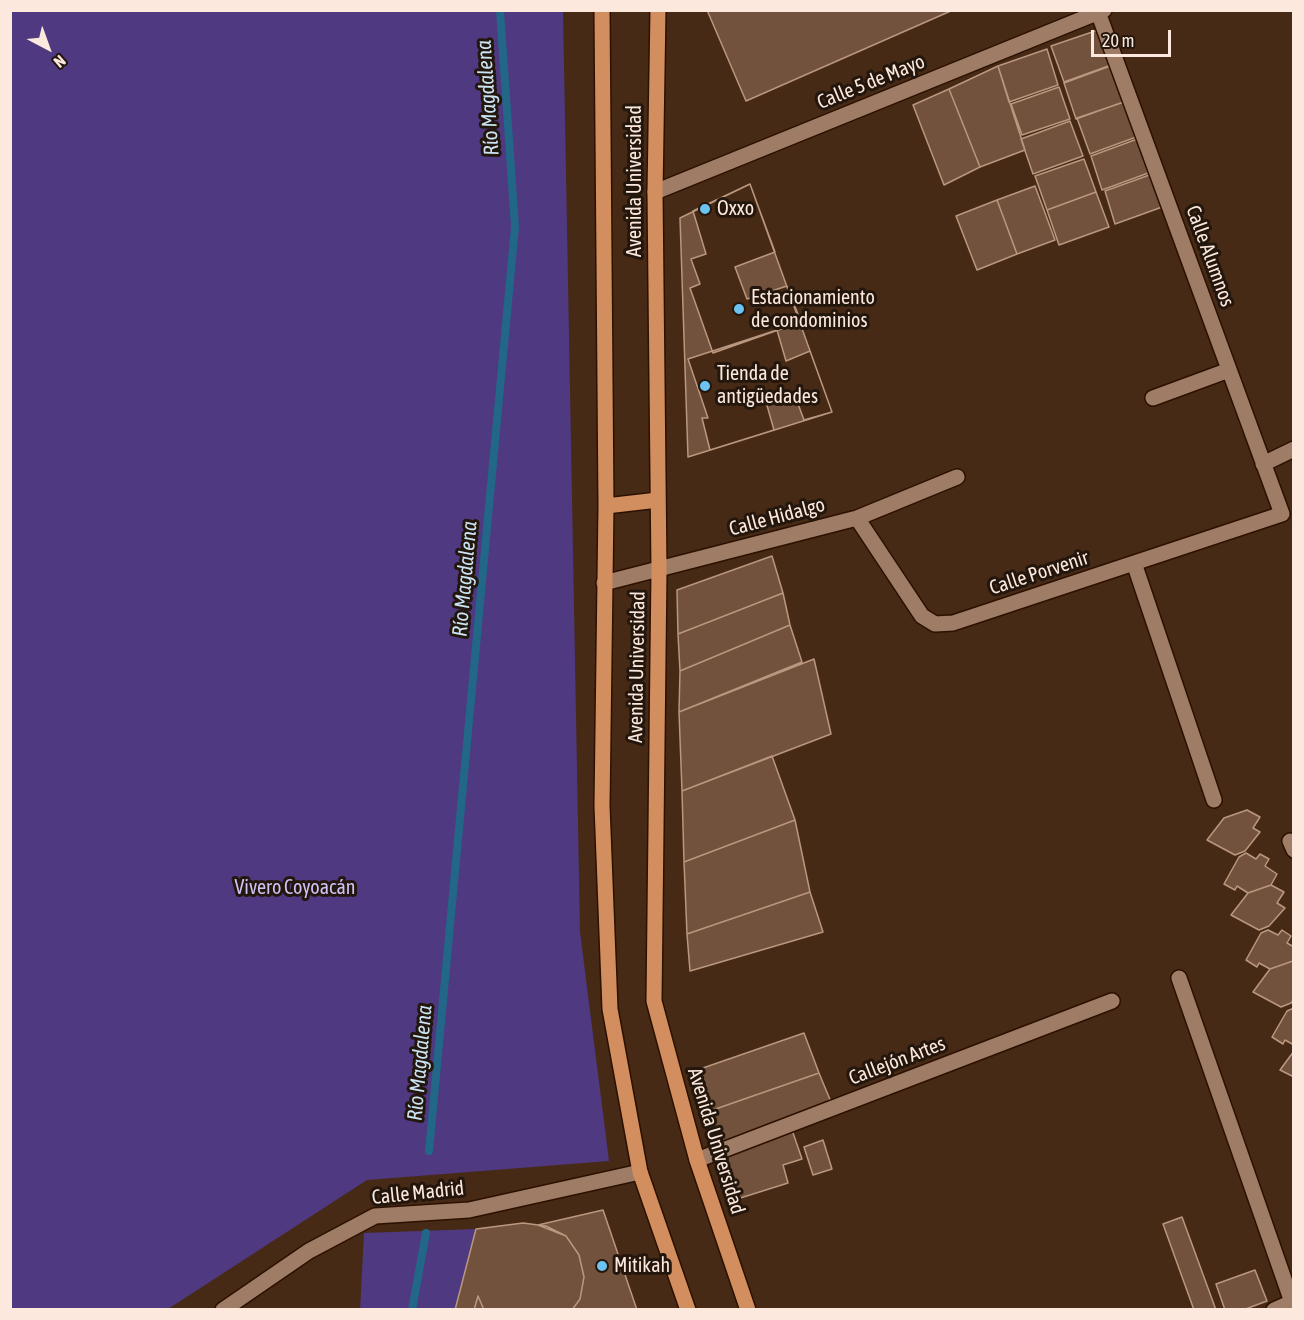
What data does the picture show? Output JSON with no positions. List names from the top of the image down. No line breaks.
{"streets":{"main road":["Avenida Universidad"],"street":["Calle 5 de Mayo","Calle Alumnos","Calle Hidalgo","Calle Porvenir","Callejón Artes","Calle Madrid"]},"crossings":[["Calle 5 de Mayo","Avenida Universidad"],["Calle 5 de Mayo","Calle Alumnos"],["Avenida Universidad","Calle Hidalgo"],["Avenida Universidad","Callejón Artes"],["Avenida Universidad","Calle Madrid"],["Calle Alumnos","Calle Porvenir"],["Calle Hidalgo","Calle Porvenir"]],"water":["Río Magdalena"],"parks":["Vivero Coyoacán"],"places":["Oxxo","Estacionamiento de condominios","Tienda de antigüedades","Mitikah"],"scale_bar":"20 m","north":"bottom right"}
